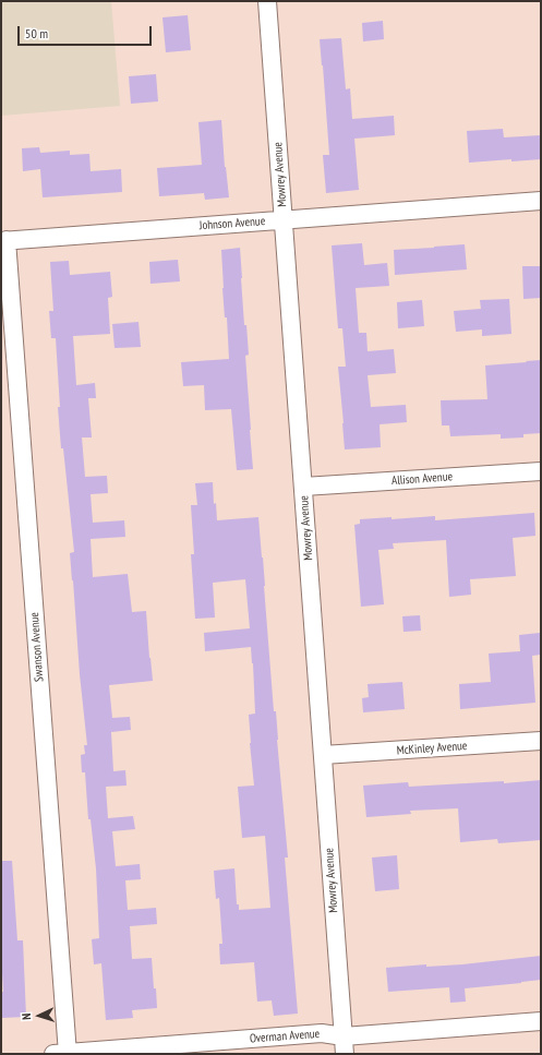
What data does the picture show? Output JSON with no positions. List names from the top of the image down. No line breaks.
{"streets":{"street":["Mowrey Avenue","Johnson Avenue","Allison Avenue","Swanson Avenue","McKinley Avenue","Overman Avenue"]},"crossings":[["Mowrey Avenue","Johnson Avenue"],["Mowrey Avenue","Allison Avenue"],["Mowrey Avenue","McKinley Avenue"],["Mowrey Avenue","Overman Avenue"],["Johnson Avenue","Swanson Avenue"],["Swanson Avenue","Overman Avenue"]],"scale_bar":"50 m","north":"left"}
